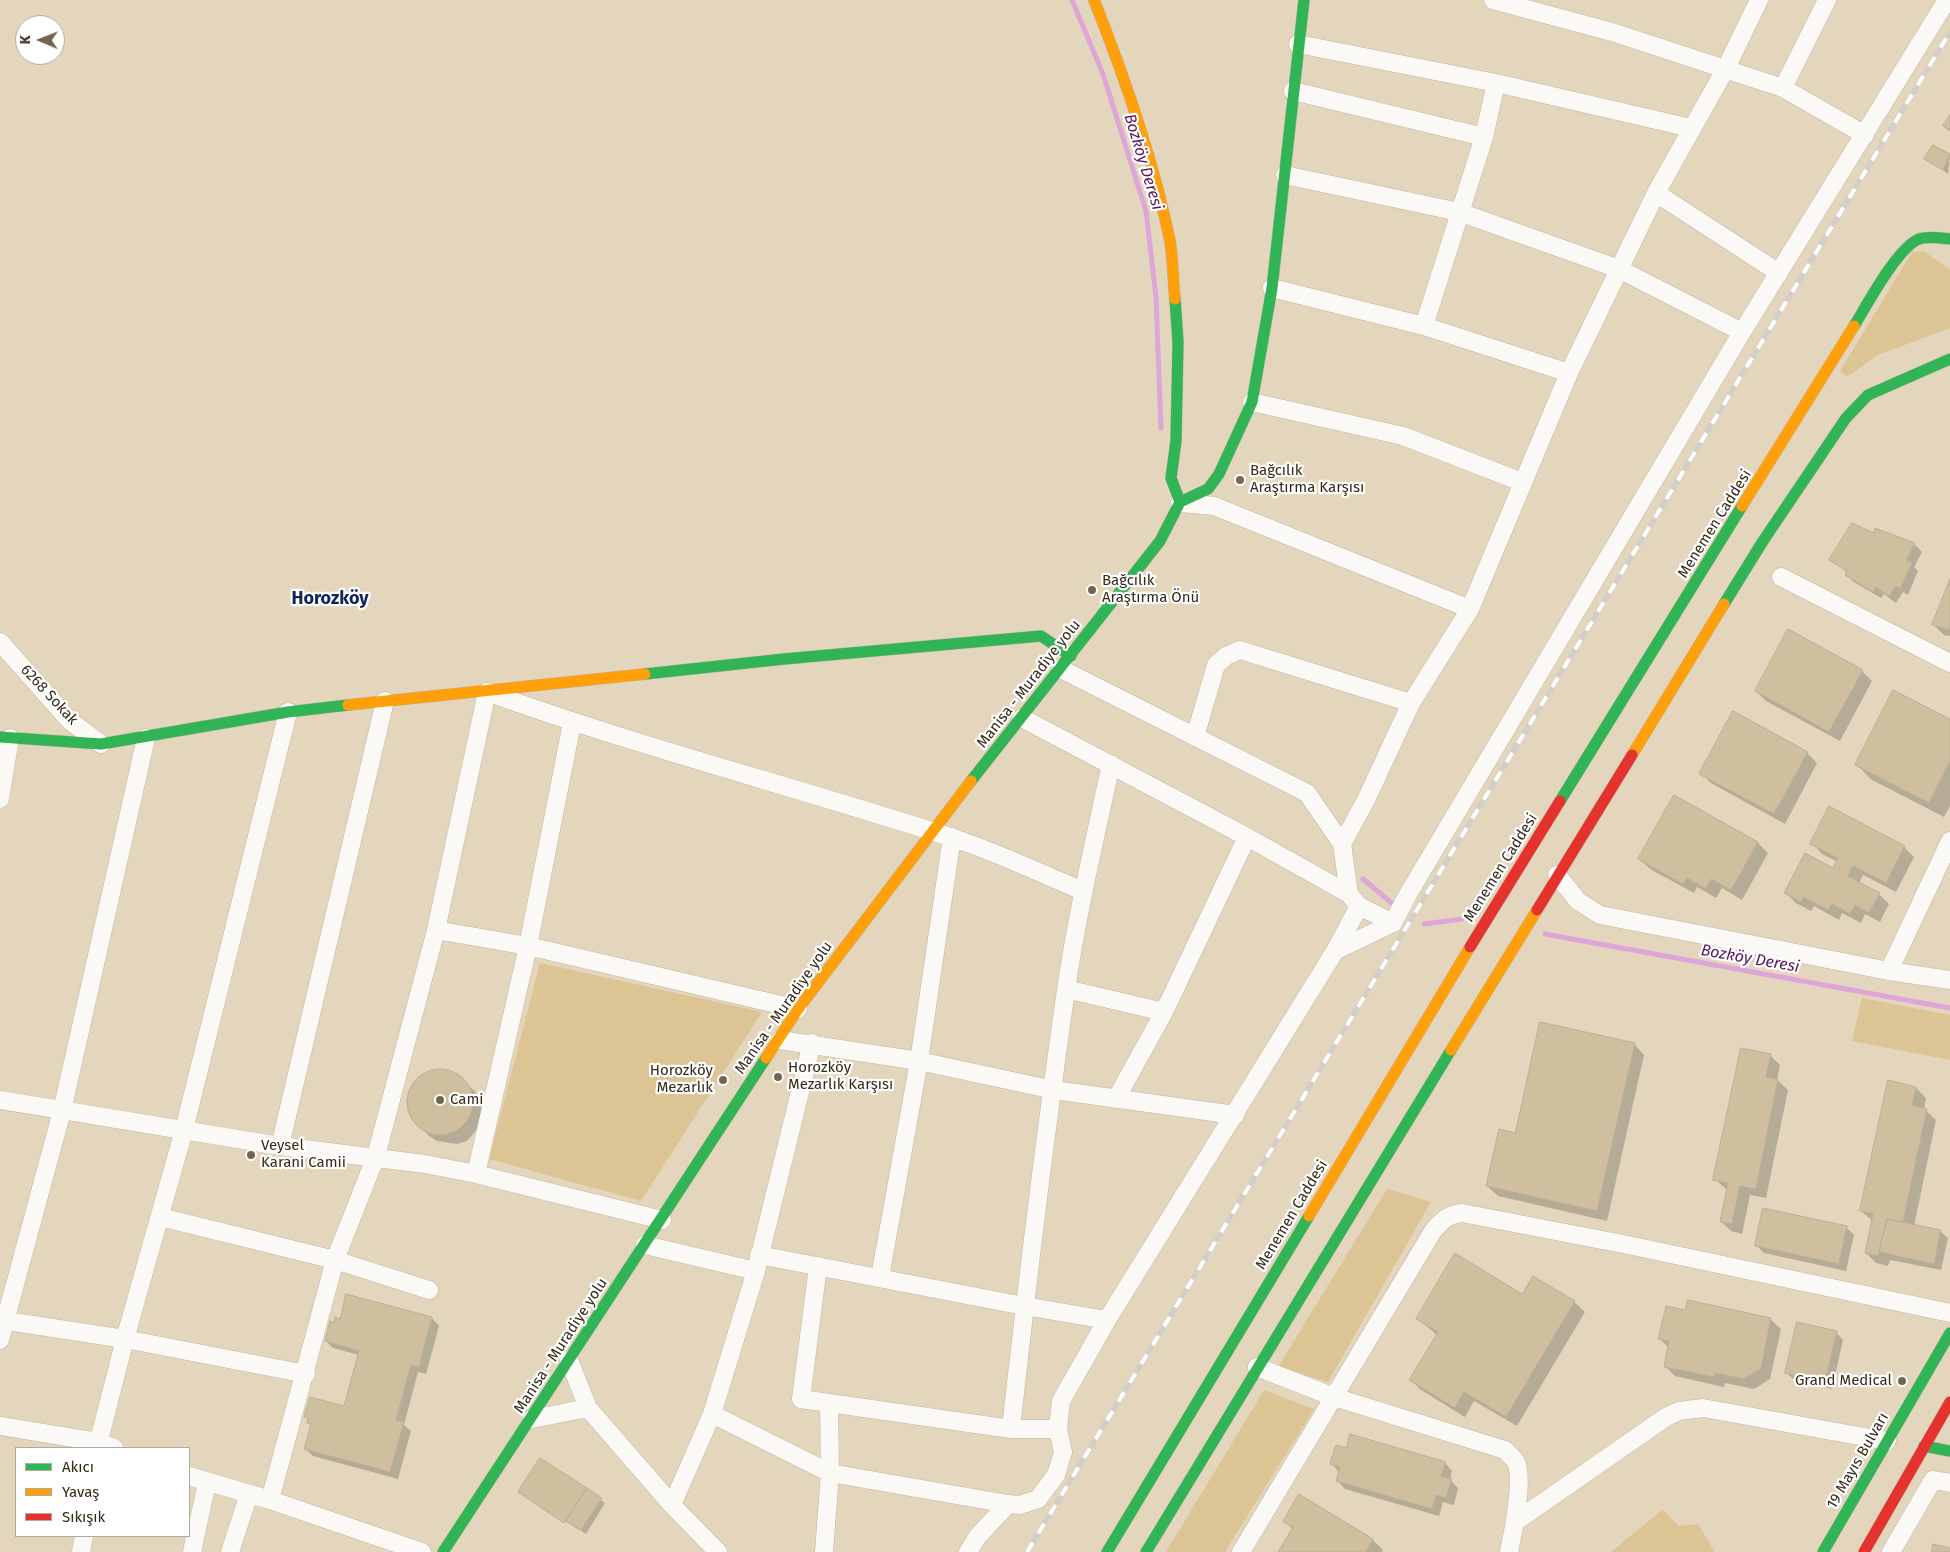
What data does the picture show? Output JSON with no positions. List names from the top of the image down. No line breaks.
{"streets":{"main road":["Menemen Caddesi","Manisa - Muradiye yolu","19 Mayıs Bulvarı"],"street":["6268 Sokak"]},"districts":["Horozköy"],"water":["Bozköy Deresi"],"places":["Bağcılık Araştırma Karşısı","Bağcılık Araştırma Önü","Horozköy Mezarlık Karşısı","Horozköy Mezarlık","Cami","Veysel Karani Camii","Grand Medical"],"legend":["Akıcı","Yavaş","Sıkışık"],"north":"left"}
